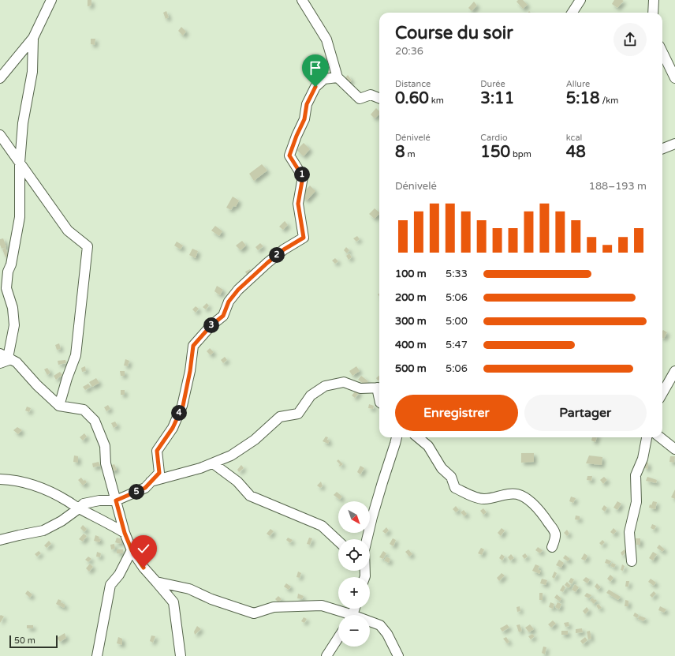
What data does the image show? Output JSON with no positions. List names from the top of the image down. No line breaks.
{"scale_bar":"50 m","north":"bottom right","page":{"heading":["Course du soir","20:36"],"stats":[["Distance","0.60 km"],["Durée","3:11"],["Allure","5:18 /km"],["Dénivelé","8 m"],["Cardio","150 bpm"],["kcal","48"]],"pins":["1","2","3","4","5"],"chart":["Dénivelé","188–193 m"],"list":[{"name":"100 m","note":"5:33"},{"name":"200 m","note":"5:06"},{"name":"300 m","note":"5:00"},{"name":"400 m","note":"5:47"},{"name":"500 m","note":"5:06"}],"buttons":["Enregistrer","Partager"],"map_buttons":["+","−"],"scale":"50 m"}}
